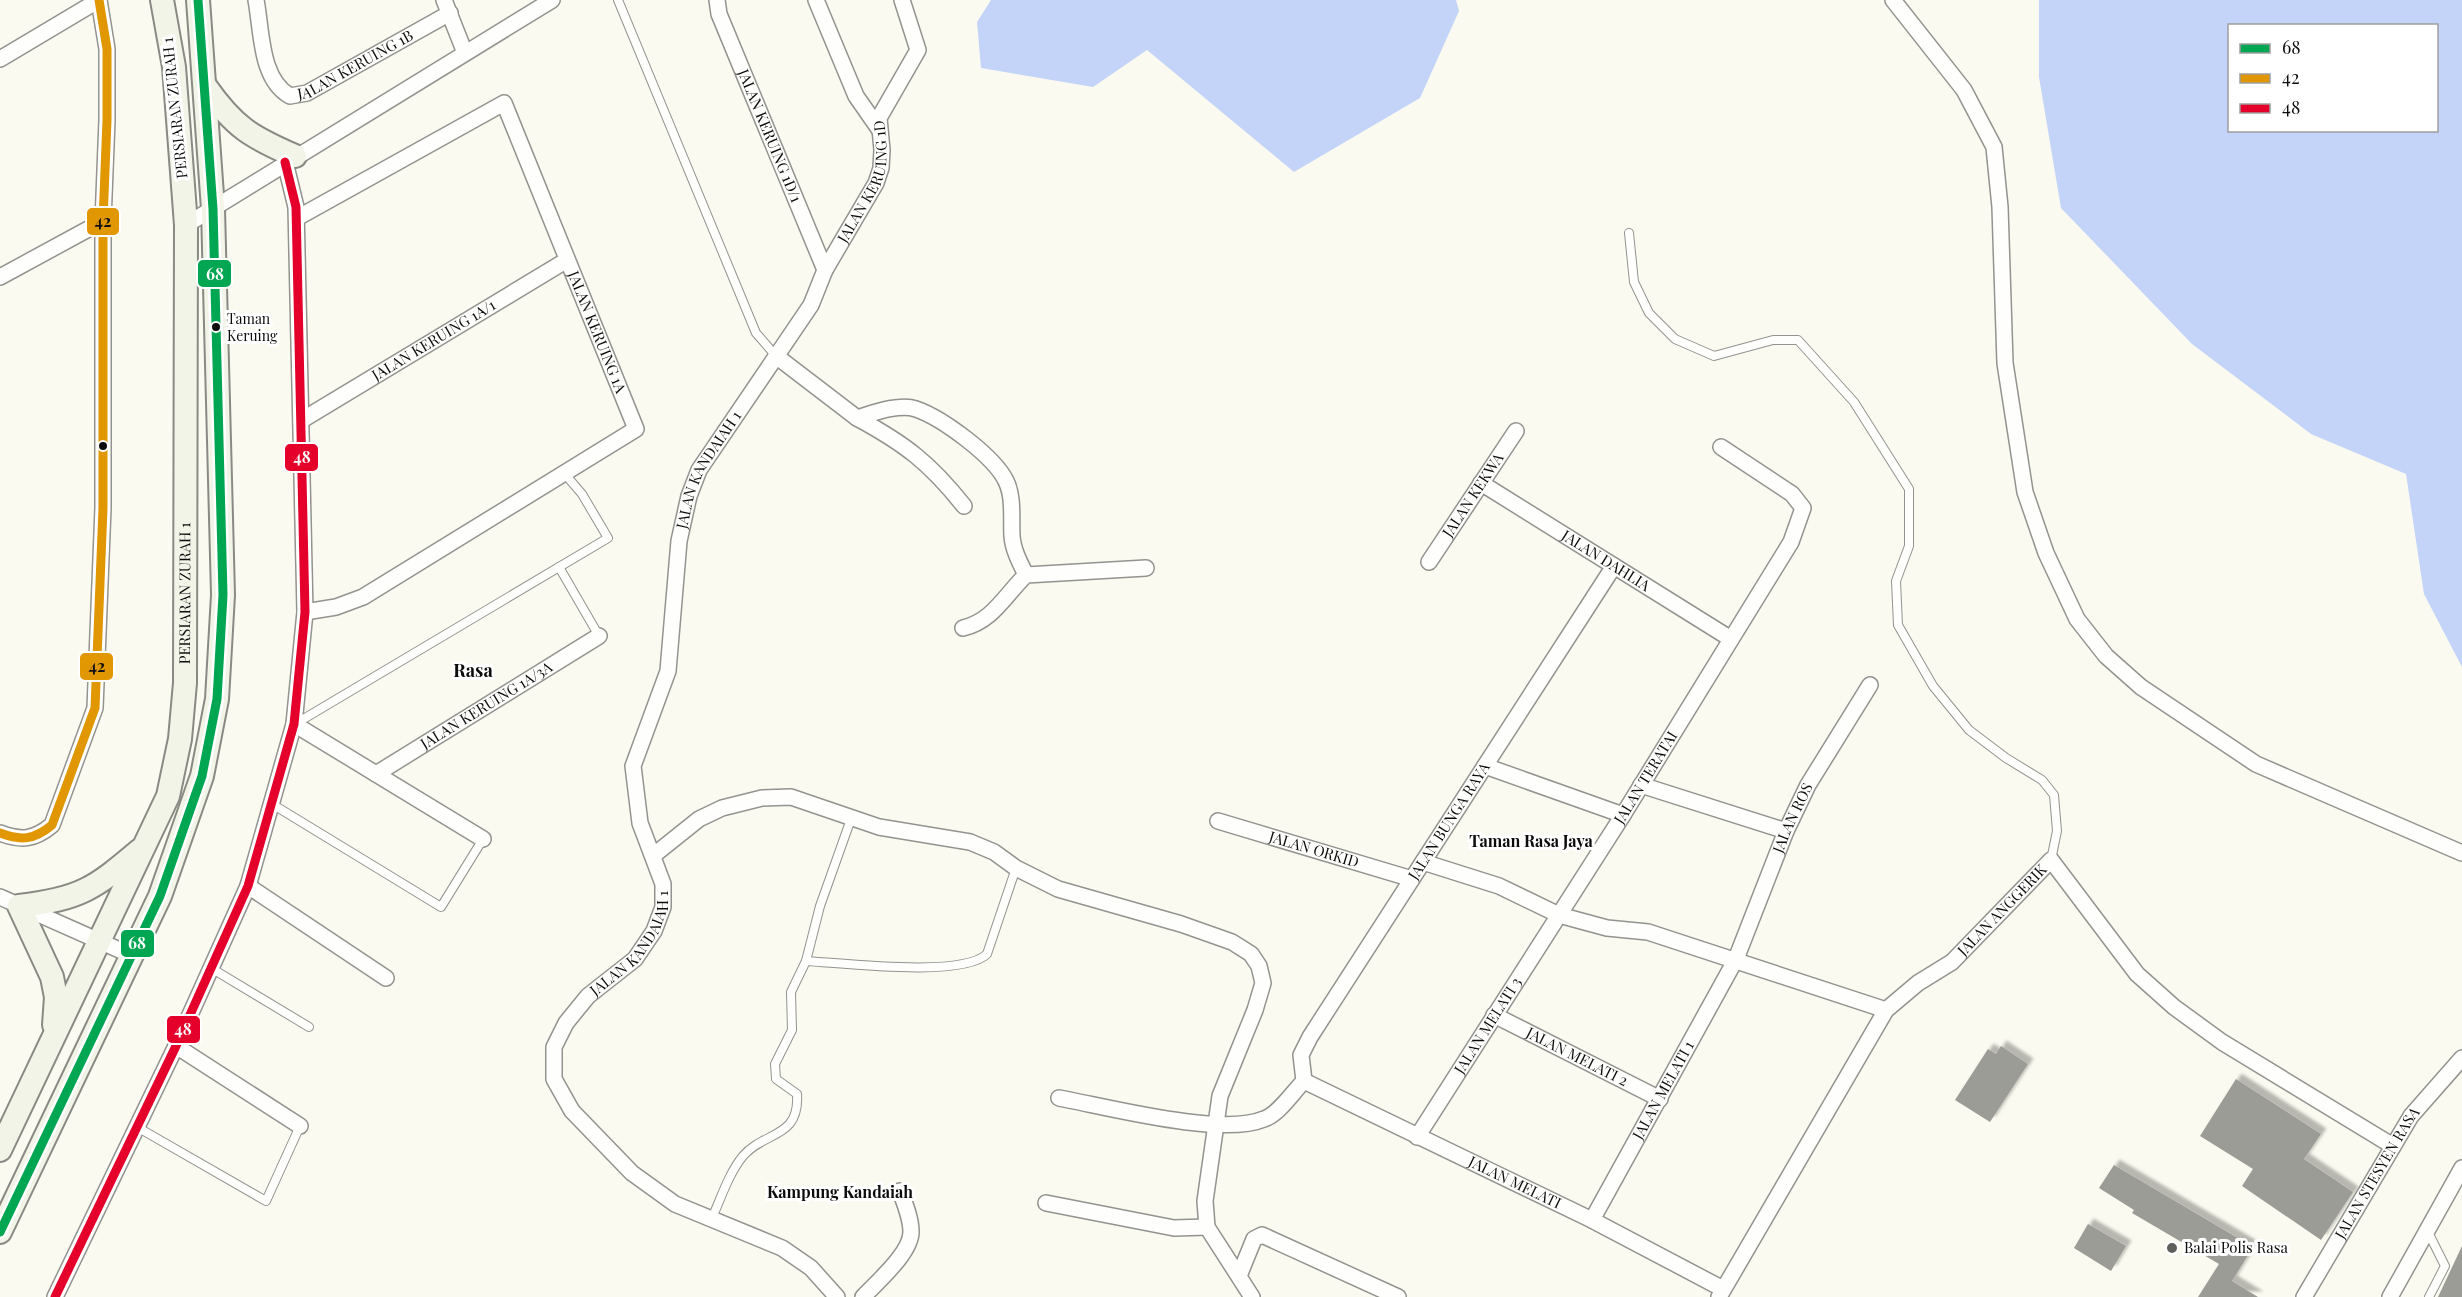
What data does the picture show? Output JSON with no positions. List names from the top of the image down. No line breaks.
{"streets":{"main road":["PERSIARAN ZURAH 1"],"street":["JALAN KERUING 1B","JALAN KERUING 1D/1","JALAN KERUING 1D","JALAN KERUING 1A","JALAN KERUING 1A/1","JALAN KANDAIAH 1","JALAN KEKWA","JALAN DAHLIA","JALAN KERUING 1A/3A","JALAN TERATAI","JALAN ROS","JALAN BUNGA RAYA","JALAN ORKID","JALAN ANGGERIK","JALAN MELATI 3","JALAN MELATI 2","JALAN MELATI 1","JALAN STESYEN RASA","JALAN MELATI"]},"crossings":[["JALAN KERUING 1D/1","JALAN KERUING 1D"],["JALAN KERUING 1D","JALAN KANDAIAH 1"],["JALAN KERUING 1A","JALAN KERUING 1A/1"],["JALAN KEKWA","JALAN DAHLIA"],["JALAN DAHLIA","JALAN TERATAI"],["JALAN DAHLIA","JALAN BUNGA RAYA"],["JALAN TERATAI","JALAN MELATI 3"],["JALAN ROS","JALAN MELATI 1"],["JALAN BUNGA RAYA","JALAN ORKID"],["JALAN BUNGA RAYA","JALAN MELATI"],["JALAN ANGGERIK","JALAN STESYEN RASA"],["JALAN ANGGERIK","JALAN MELATI"],["JALAN MELATI 3","JALAN MELATI 2"],["JALAN MELATI 3","JALAN MELATI"],["JALAN MELATI 2","JALAN MELATI 1"],["JALAN MELATI 1","JALAN MELATI"]],"districts":["Rasa","Taman Rasa Jaya","Kampung Kandaiah"],"places":["Taman Keruing","Balai Polis Rasa"],"lines":["transit line 68","transit line 42","transit line 48"],"legend":["68","42","48"]}
